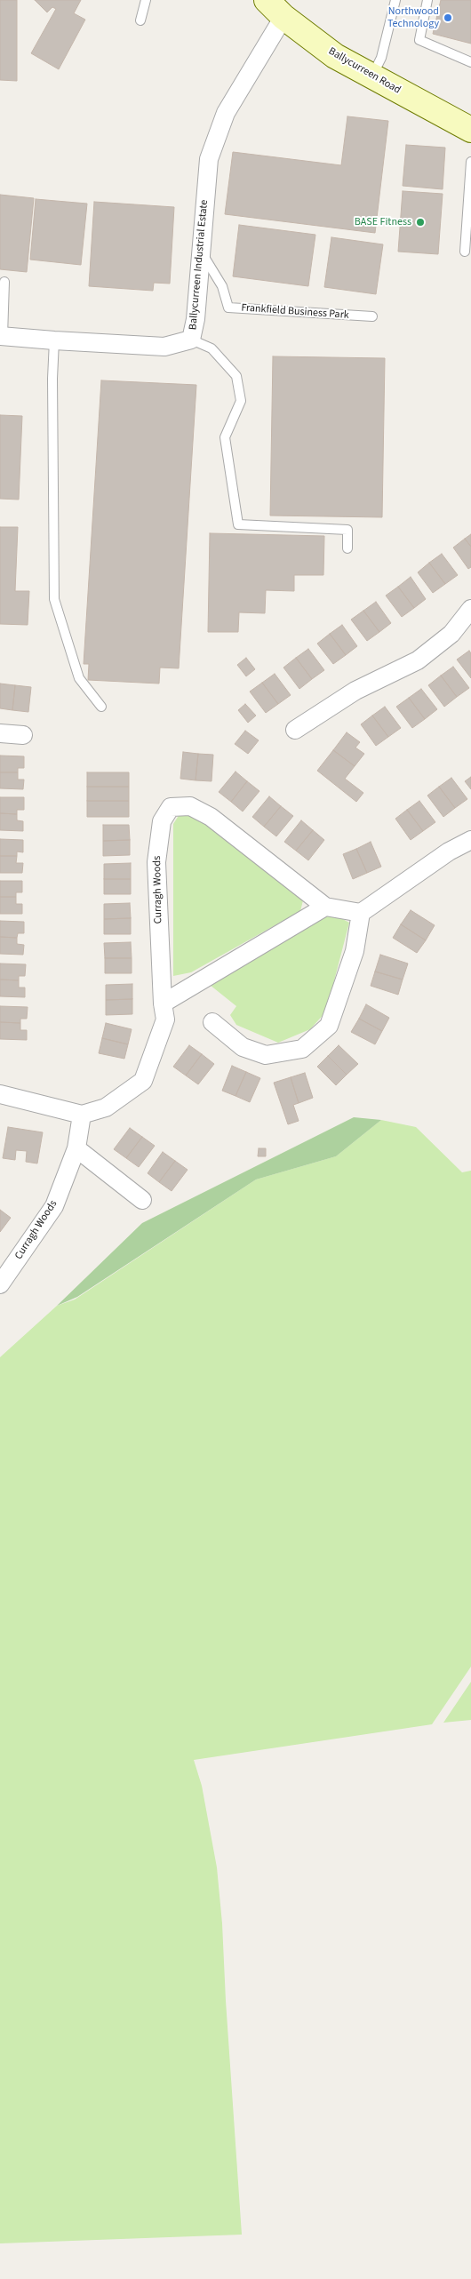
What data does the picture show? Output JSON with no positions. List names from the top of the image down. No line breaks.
{"streets":{"main road":["Ballycurreen Road"],"street":["Ballycurreen Industrial Estate","Curragh Woods"],"lane":["Frankfield Business Park"]},"crossings":[["Ballycurreen Road","Ballycurreen Industrial Estate"],["Ballycurreen Industrial Estate","Frankfield Business Park"]],"places":["Northwood Technology","BASE Fitness"]}
